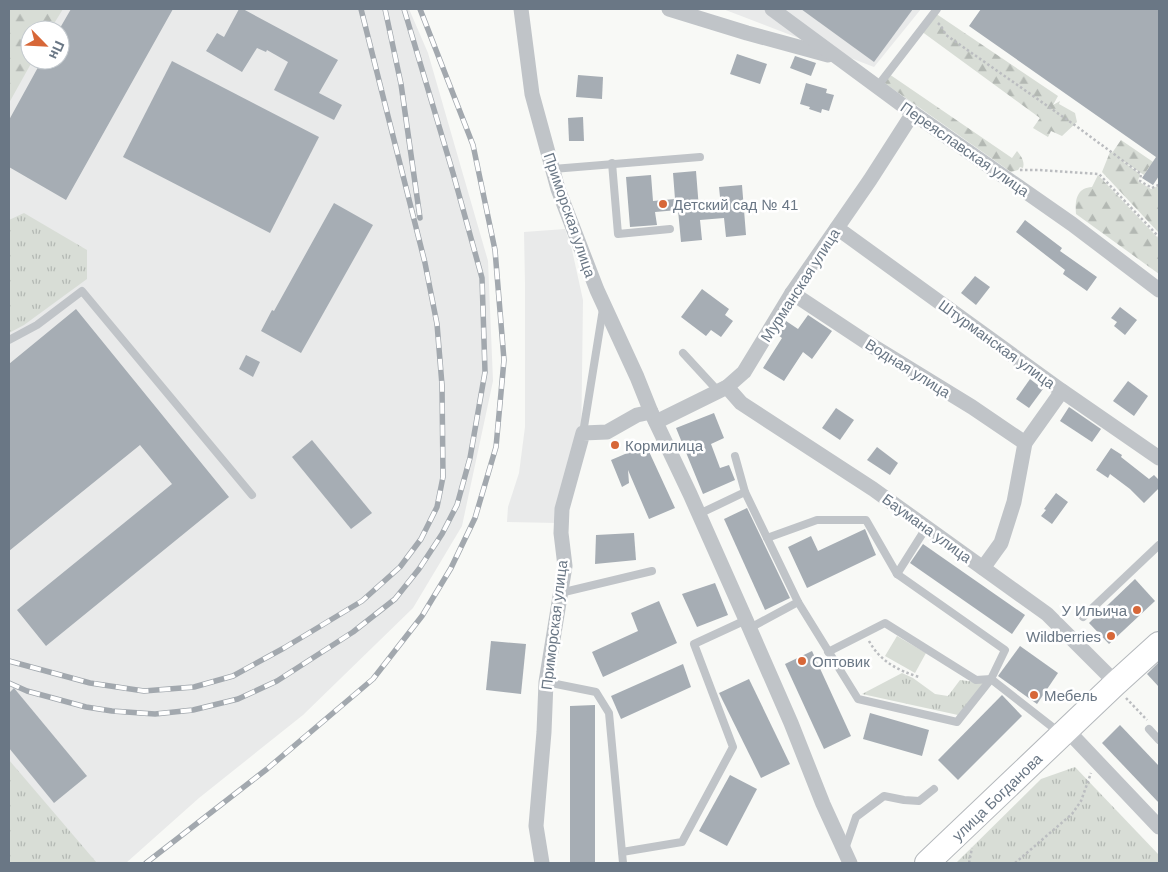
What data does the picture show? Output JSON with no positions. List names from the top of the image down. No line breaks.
{"streets":{"main road":["улица Богданова"],"street":["Переяславская улица","Приморская улица","Мурманская улица","Штурманская улица","Водная улица","Баумана улица"]},"crossings":[["Переяславская улица","Мурманская улица"],["Приморская улица","Мурманская улица"],["Мурманская улица","Штурманская улица"],["Мурманская улица","Водная улица"],["Мурманская улица","Баумана улица"],["Баумана улица","улица Богданова"]],"places":["Детский сад № 41","Кормилица","У Ильича","Wildberries","Оптовик","Мебель"],"north":"bottom right"}
